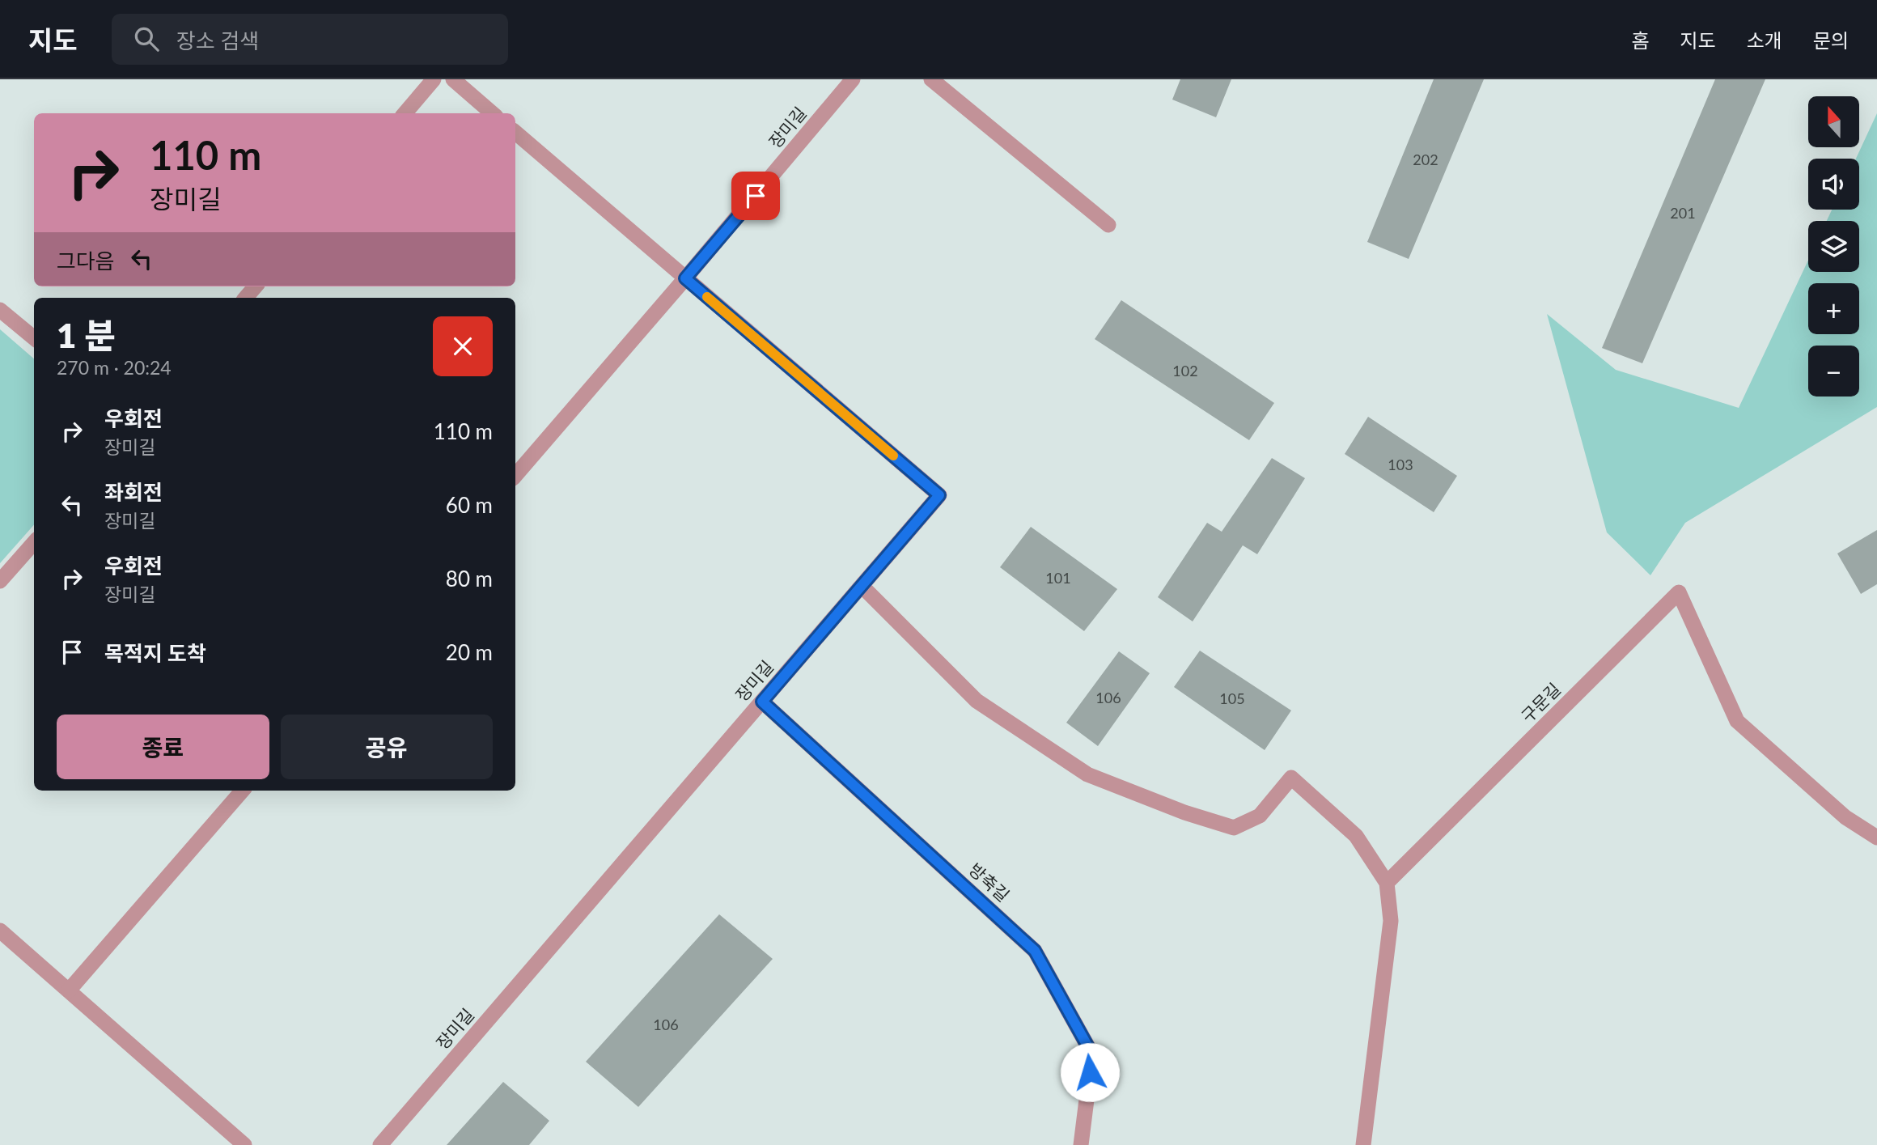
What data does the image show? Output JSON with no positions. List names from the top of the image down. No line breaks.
{"streets":{"street":["장미길","구문길","방축길"]},"crossings":[["장미길","방축길"]],"house_numbers":["202","201","102","103","101","106","105","106"],"north":"top","page":{"header":"지도","search":"장소 검색","nav":["홈","지도","소개","문의"],"map_buttons":["+","−"],"turn":["110 m","장미길"],"then":"그다음","heading":["1 분","270 m · 20:24"],"list":[{"name":"우회전","note":"장미길","value":"110 m"},{"name":"좌회전","note":"장미길","value":"60 m"},{"name":"우회전","note":"장미길","value":"80 m"},{"name":"목적지 도착","value":"20 m"}],"buttons":["종료","공유"]}}
